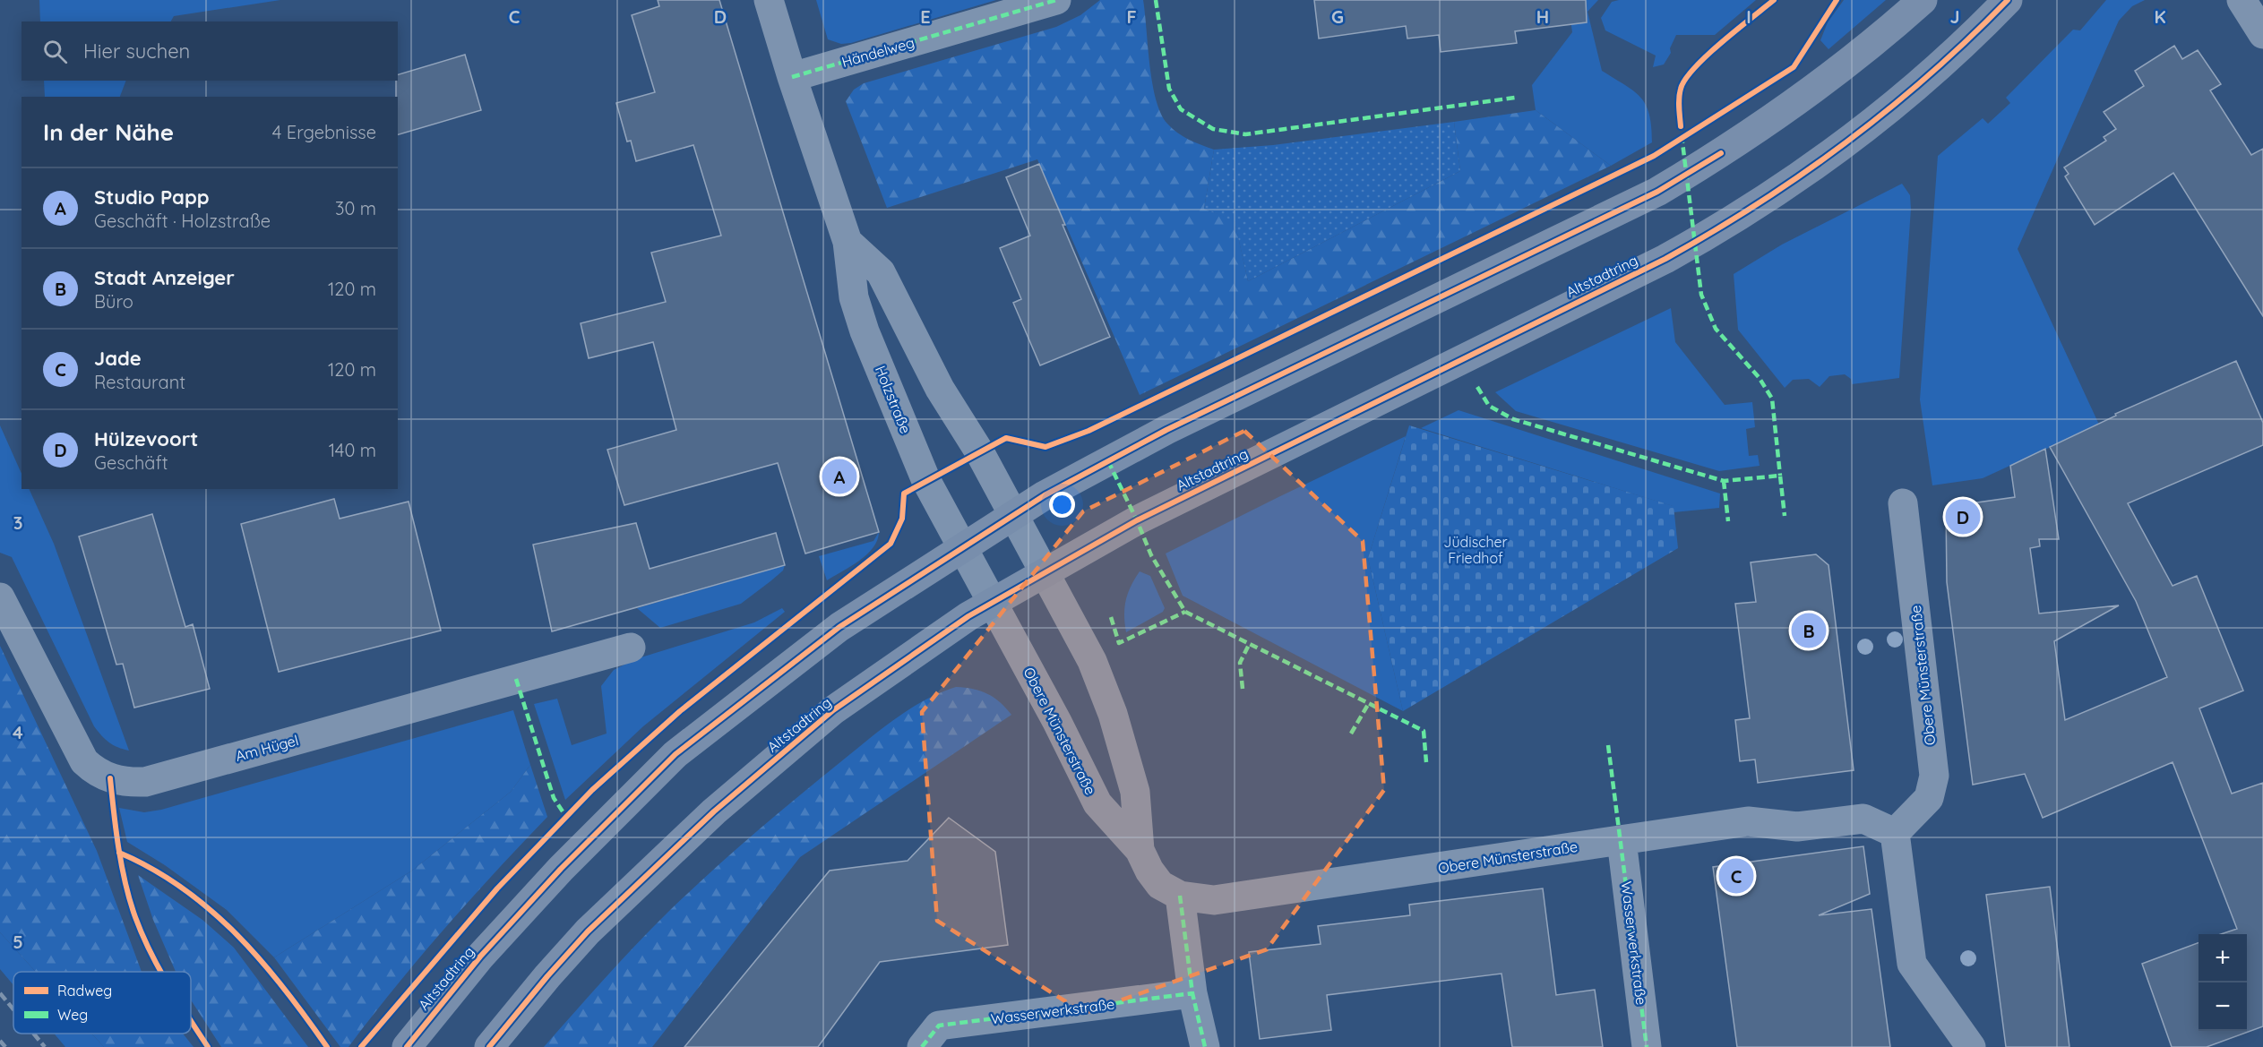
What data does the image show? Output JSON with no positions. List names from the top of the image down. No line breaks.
{"streets":{"main road":["Altstadtring"],"street":["Händelweg","Holzstraße","Obere Münsterstraße","Am Hügel","Wasserwerkstraße"]},"crossings":[["Händelweg","Holzstraße"],["Altstadtring","Holzstraße"],["Altstadtring","Obere Münsterstraße"],["Obere Münsterstraße","Wasserwerkstraße"]],"parks":["Jüdischer Friedhof"],"legend":["Radweg","Weg"],"page":{"search":"Hier suchen","heading":["In der Nähe","4 Ergebnisse"],"list":[{"mark":"A","name":"Studio Papp","note":"Geschäft · Holzstraße","value":"30 m"},{"mark":"B","name":"Stadt Anzeiger","note":"Büro","value":"120 m"},{"mark":"C","name":"Jade","note":"Restaurant","value":"120 m"},{"mark":"D","name":"Hülzevoort","note":"Geschäft","value":"140 m"}],"pins":["A","D","B","C"],"map_buttons":["+","−"]},"grid":{"columns":["C","D","E","F","G","H","I","J","K"],"rows":["3","4","5"]}}
